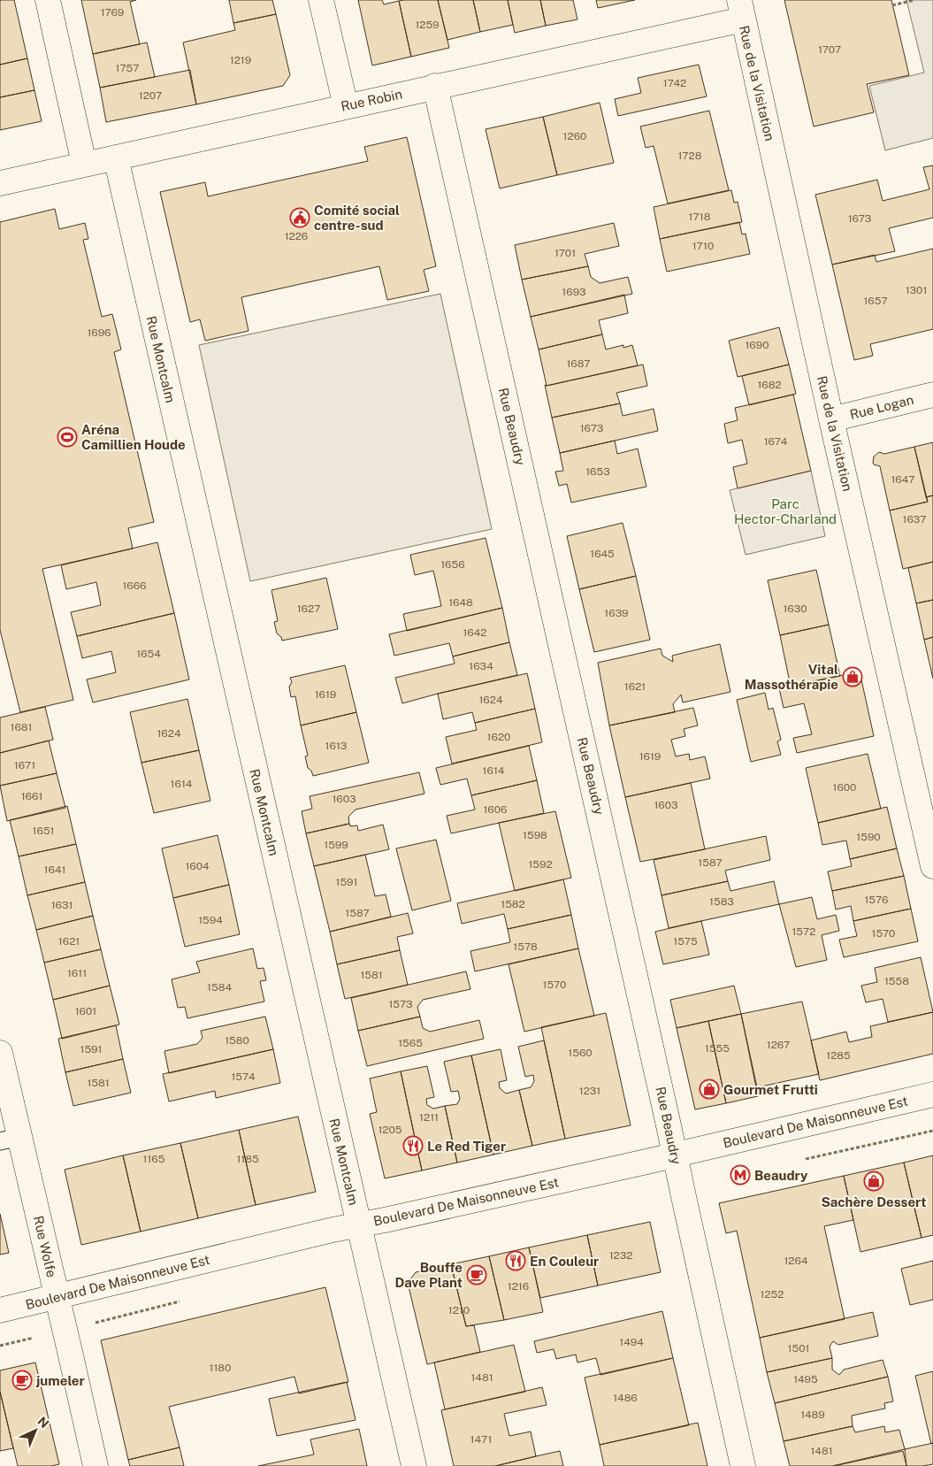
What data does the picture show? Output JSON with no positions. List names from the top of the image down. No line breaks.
{"streets":{"street":["Rue de la Visitation","Rue Robin","Rue Montcalm","Rue Logan","Rue Beaudry","Boulevard De Maisonneuve Est","Rue Wolfe"]},"crossings":[["Rue de la Visitation","Rue Robin"],["Rue de la Visitation","Rue Logan"],["Rue Robin","Rue Montcalm"],["Rue Robin","Rue Beaudry"],["Rue Montcalm","Boulevard De Maisonneuve Est"],["Rue Beaudry","Boulevard De Maisonneuve Est"],["Boulevard De Maisonneuve Est","Rue Wolfe"]],"parks":["Parc Hector-Charland"],"places":{"public building":["Comité social centre-sud"],"sports":["Aréna Camillien Houde"],"shop":["Vital Massothérapie","Gourmet Frutti","Sachère Dessert"],"restaurant":["Le Red Tiger","En Couleur"],"metro station":["Beaudry"],"cafe":["Bouffe Dave Plant","jumeler"]},"house_numbers":["1769","1259","1707","1219","1757","1742","1207","1260","1728","1718","1673","1226","1710","1701","1301","1693","1657","1696","1690","1687","1682","1673","1674","1653","1647","1637","1645","1656","1666","1648","1627","1630","1639","1642","1654","1634","1621","1619","1624","1681","1624","1620","1613","1619","1671","1614","1614","1600","1661","1603","1603","1606","1651","1598","1590","1599","1587","1592","1604","1641","1591","1576","1583","1582","1631","1587","1594","1572","1570","1621","1575","1578","1611","1581","1558","1570","1584","1573","1601","1580","1565","1267","1555","1591","1560","1285","1574","1581","1231","1211","1205","1165","1185","1232","1264","1216","1252","1210","1494","1501","1180","1481","1495","1486","1489","1471","1481"],"north":"top right"}
